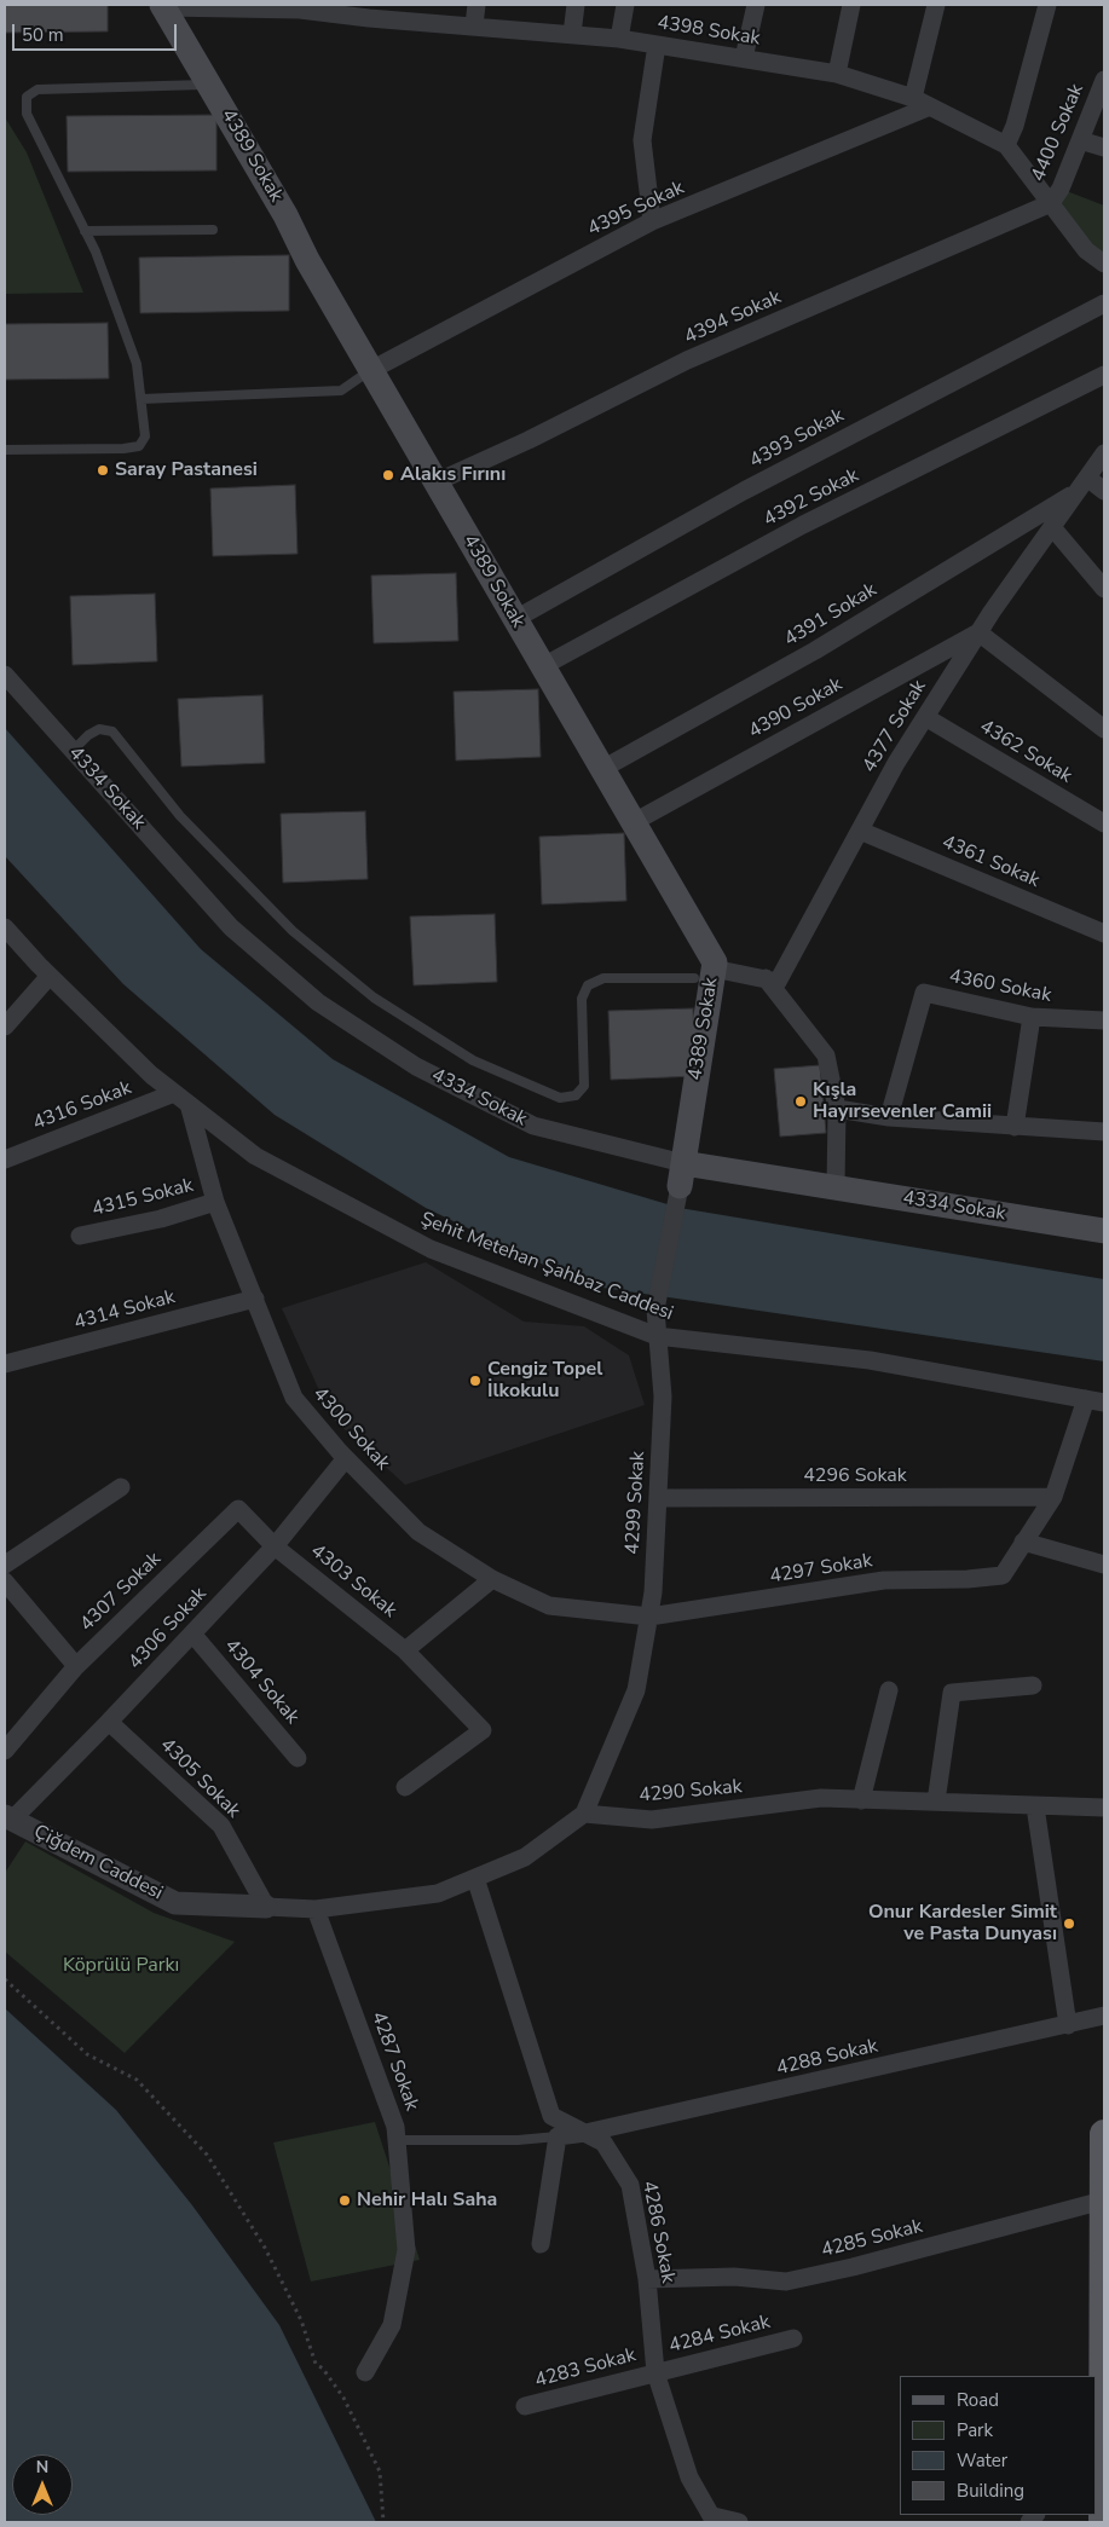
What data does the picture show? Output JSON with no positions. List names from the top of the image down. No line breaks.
{"streets":{"main road":["4389 Sokak","4334 Sokak"],"street":["4398 Sokak","4400 Sokak","4395 Sokak","4394 Sokak","4393 Sokak","4392 Sokak","4391 Sokak","4390 Sokak","4377 Sokak","4362 Sokak","4361 Sokak","4360 Sokak","4316 Sokak","4315 Sokak","Şehit Metehan Şahbaz Caddesi","4314 Sokak","4300 Sokak","4296 Sokak","4299 Sokak","4297 Sokak","4303 Sokak","4307 Sokak","4306 Sokak","4304 Sokak","4305 Sokak","4290 Sokak","Çiğdem Caddesi","4288 Sokak","4287 Sokak","4286 Sokak","4285 Sokak","4284 Sokak","4283 Sokak"]},"crossings":[["4398 Sokak","4400 Sokak"],["4398 Sokak","4389 Sokak"],["4398 Sokak","4395 Sokak"],["4398 Sokak","4394 Sokak"],["4400 Sokak","4394 Sokak"],["4389 Sokak","4395 Sokak"],["4389 Sokak","4394 Sokak"],["4389 Sokak","4393 Sokak"],["4389 Sokak","4392 Sokak"],["4389 Sokak","4391 Sokak"],["4389 Sokak","4390 Sokak"],["4389 Sokak","4334 Sokak"],["4389 Sokak","4299 Sokak"],["4391 Sokak","4377 Sokak"],["4390 Sokak","4377 Sokak"],["4377 Sokak","4362 Sokak"],["4377 Sokak","4361 Sokak"],["4334 Sokak","4299 Sokak"],["4316 Sokak","Şehit Metehan Şahbaz Caddesi"],["4316 Sokak","4300 Sokak"],["4315 Sokak","4300 Sokak"],["Şehit Metehan Şahbaz Caddesi","4300 Sokak"],["Şehit Metehan Şahbaz Caddesi","4299 Sokak"],["4314 Sokak","4300 Sokak"],["4300 Sokak","4299 Sokak"],["4300 Sokak","4297 Sokak"],["4300 Sokak","4306 Sokak"],["4296 Sokak","4299 Sokak"],["4299 Sokak","4297 Sokak"],["4299 Sokak","4290 Sokak"],["4303 Sokak","4307 Sokak"],["4303 Sokak","4306 Sokak"],["4307 Sokak","4306 Sokak"],["4306 Sokak","4304 Sokak"],["4306 Sokak","4305 Sokak"],["4306 Sokak","Çiğdem Caddesi"],["4305 Sokak","Çiğdem Caddesi"],["4288 Sokak","4287 Sokak"],["4288 Sokak","4286 Sokak"],["4286 Sokak","4285 Sokak"],["4286 Sokak","4284 Sokak"],["4286 Sokak","4283 Sokak"],["4284 Sokak","4283 Sokak"]],"parks":["Köprülü Parkı"],"places":["Saray Pastanesi","Alakıs Fırını","Kışla Hayırsevenler Camii","Cengiz Topel İlkokulu","Onur Kardesler Simit ve Pasta Dunyası","Nehir Halı Saha"],"legend":["Road","Park","Water","Building"],"scale_bar":"50 m","north":"top"}
